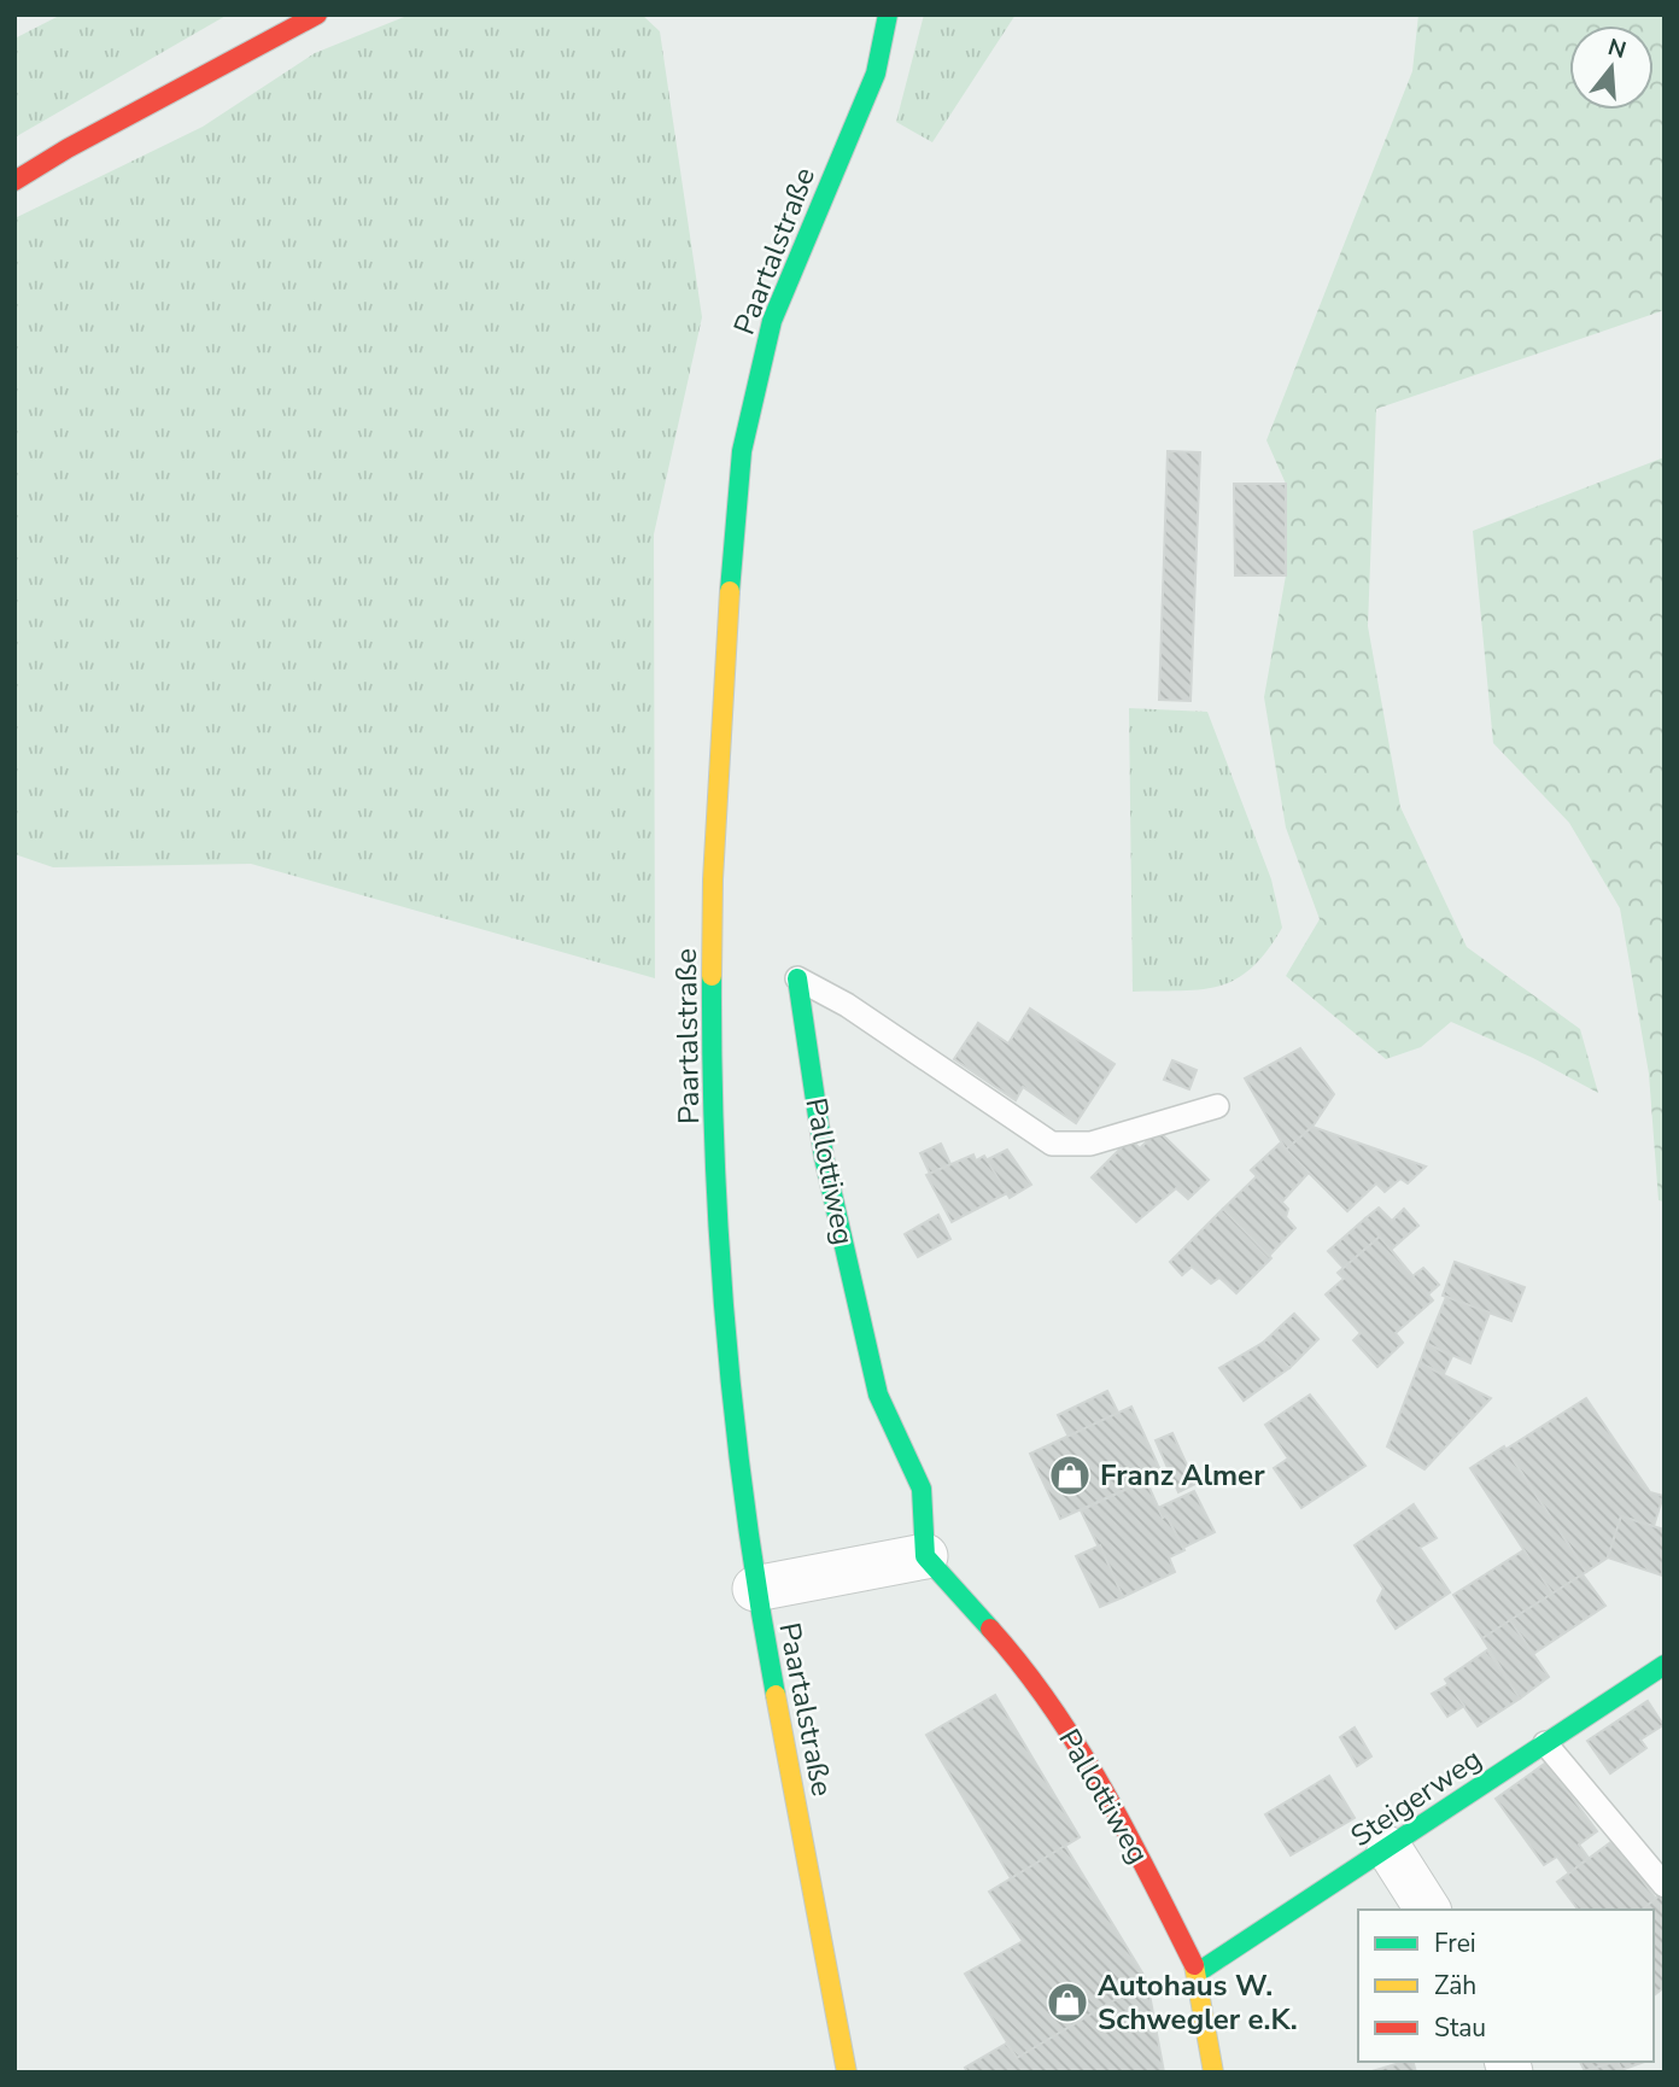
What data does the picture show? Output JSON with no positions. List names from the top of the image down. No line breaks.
{"streets":{"main road":["Paartalstraße","Pallottiweg","Steigerweg"]},"crossings":[["Pallottiweg","Steigerweg"]],"places":{"shop":["Franz Almer","Autohaus W. Schwegler e.K."]},"legend":["Frei","Zäh","Stau"],"north":"top"}
